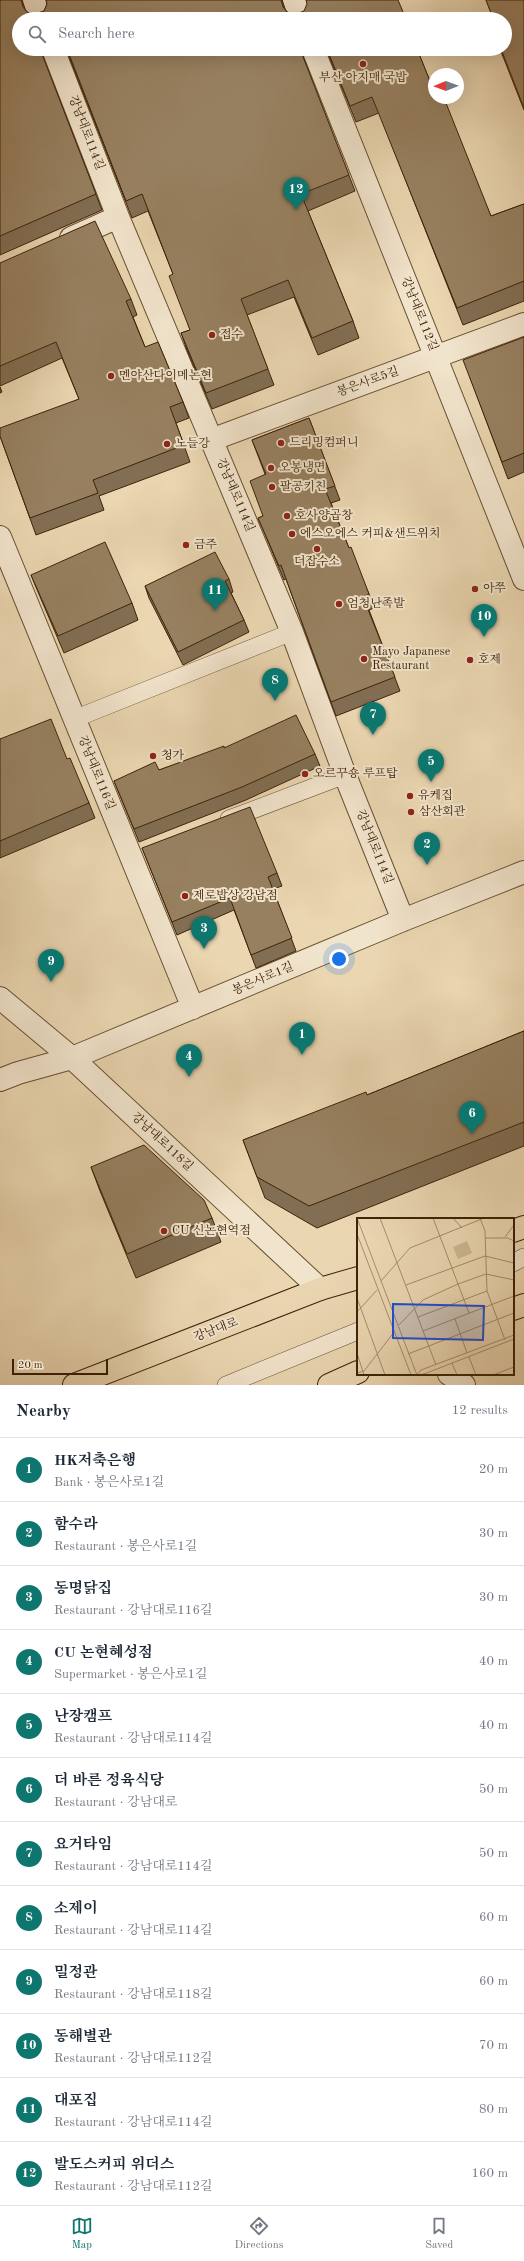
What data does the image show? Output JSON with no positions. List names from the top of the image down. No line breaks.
{"streets":{"main road":["강남대로"],"street":["강남대로114길","강남대로112길","봉은사로5길","강남대로116길","봉은사로1길","강남대로118길"]},"crossings":[["강남대로114길","봉은사로5길"],["강남대로114길","봉은사로1길"],["강남대로112길","봉은사로5길"],["강남대로116길","봉은사로1길"],["봉은사로1길","강남대로118길"],["강남대로118길","강남대로"]],"places":["부산 아지매 국밥","접수","멘야산다이메논현","드리밍컴퍼니","노들강","오봉냉면","팔공키친","호사양곱창","에스오에스 커피&샌드위치","금주","더잡수소","아쭈","엄청난족발","Mayo Japanese Restaurant","호제","청가","오르꾸숑 루프탑","유케집","삼산회관","제로밥상 강남점","CU 신논현역점"],"scale_bar":"20 m","north":"left","page":{"search":"Search here","pins":["12","11","10","8","7","5","2","3","9","1","4","6"],"scale":"20 m","heading":["Nearby","12 results"],"list":[{"mark":"1","name":"HK저축은행","note":"Bank · 봉은사로1길","value":"20 m"},{"mark":"2","name":"함수라","note":"Restaurant · 봉은사로1길","value":"30 m"},{"mark":"3","name":"동명닭집","note":"Restaurant · 강남대로116길","value":"30 m"},{"mark":"4","name":"CU 논현혜성점","note":"Supermarket · 봉은사로1길","value":"40 m"},{"mark":"5","name":"난장캠프","note":"Restaurant · 강남대로114길","value":"40 m"},{"mark":"6","name":"더 바른 정육식당","note":"Restaurant · 강남대로","value":"50 m"},{"mark":"7","name":"요거타임","note":"Restaurant · 강남대로114길","value":"50 m"},{"mark":"8","name":"소제이","note":"Restaurant · 강남대로114길","value":"60 m"},{"mark":"9","name":"밀정관","note":"Restaurant · 강남대로118길","value":"60 m"},{"mark":"10","name":"동해별관","note":"Restaurant · 강남대로112길","value":"70 m"},{"mark":"11","name":"대포집","note":"Restaurant · 강남대로114길","value":"80 m"},{"mark":"12","name":"발도스커피 위더스","note":"Restaurant · 강남대로112길","value":"160 m"}],"nav":["Map","Directions","Saved"]}}
